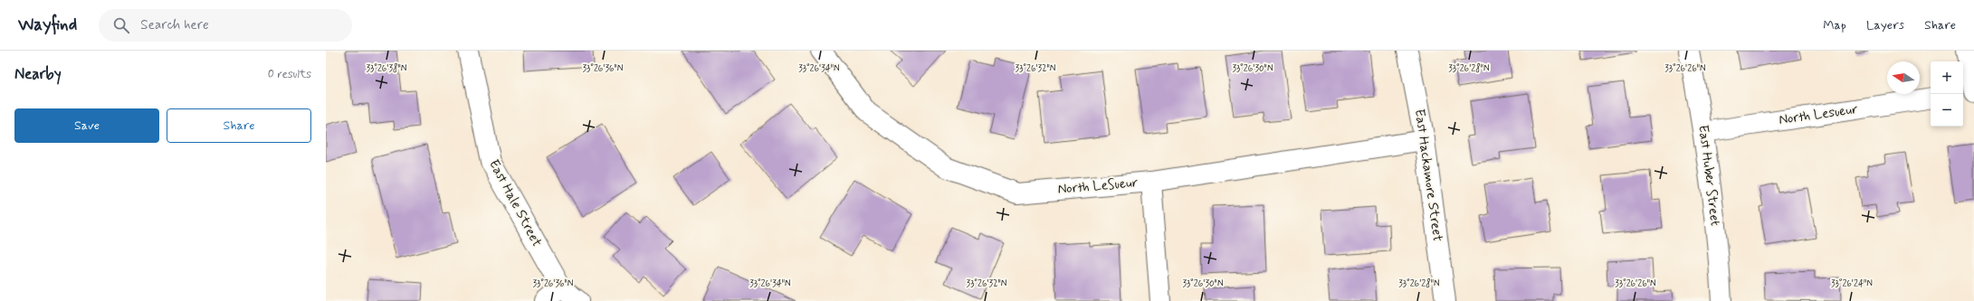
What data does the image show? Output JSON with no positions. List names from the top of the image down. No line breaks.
{"streets":{"street":["North Lesueur","East Hackamore Street","East Huber Street","North LeSueur","East Hale Street"]},"crossings":[["North Lesueur","East Huber Street"],["East Hackamore Street","North LeSueur"]],"north":"left","page":{"header":"Wayfind","search":"Search here","nav":["Map","Layers","Share"],"heading":["Nearby","0 results"],"map_buttons":["+","−"],"buttons":["Save","Share"]},"coordinates":["33°26'38\"N","33°26'36\"N","33°26'34\"N","33°26'32\"N","33°26'30\"N","33°26'28\"N","33°26'26\"N","33°26'24\"N"]}
